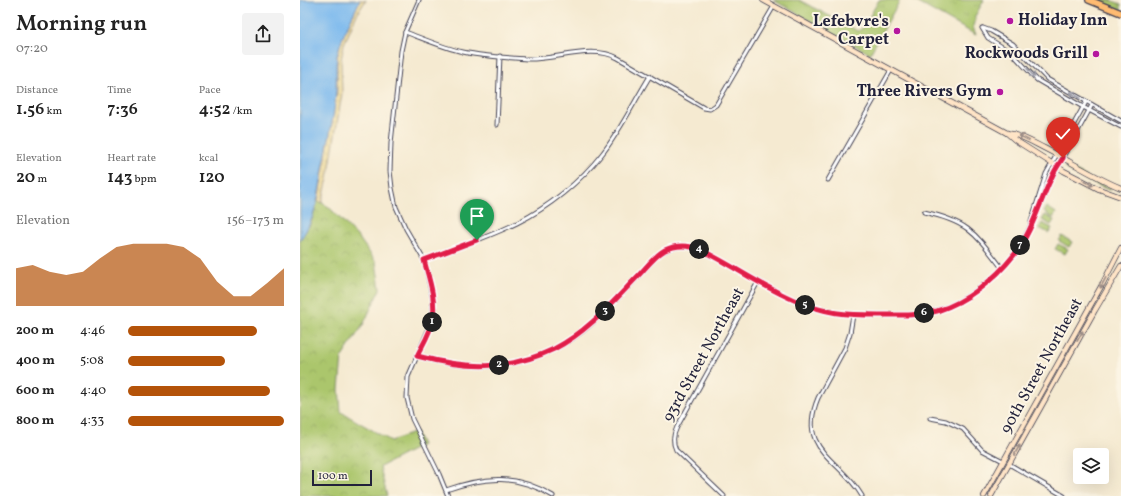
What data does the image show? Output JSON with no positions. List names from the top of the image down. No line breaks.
{"streets":{"main road":["90th Street Northeast"],"street":["93rd Street Northeast"]},"places":["Holiday Inn","Lefebvre's Carpet","Rockwoods Grill","Three Rivers Gym"],"scale_bar":"100 m","page":{"heading":["Morning run","07:20"],"stats":[["Distance","1.56 km"],["Time","7:36"],["Pace","4:52 /km"],["Elevation","20 m"],["Heart rate","143 bpm"],["kcal","120"]],"chart":["Elevation","156–173 m"],"pins":["7","4","5","3","6","1","2"],"list":[{"name":"200 m","note":"4:46"},{"name":"400 m","note":"5:08"},{"name":"600 m","note":"4:40"},{"name":"800 m","note":"4:33"}],"scale":"100 m"}}
